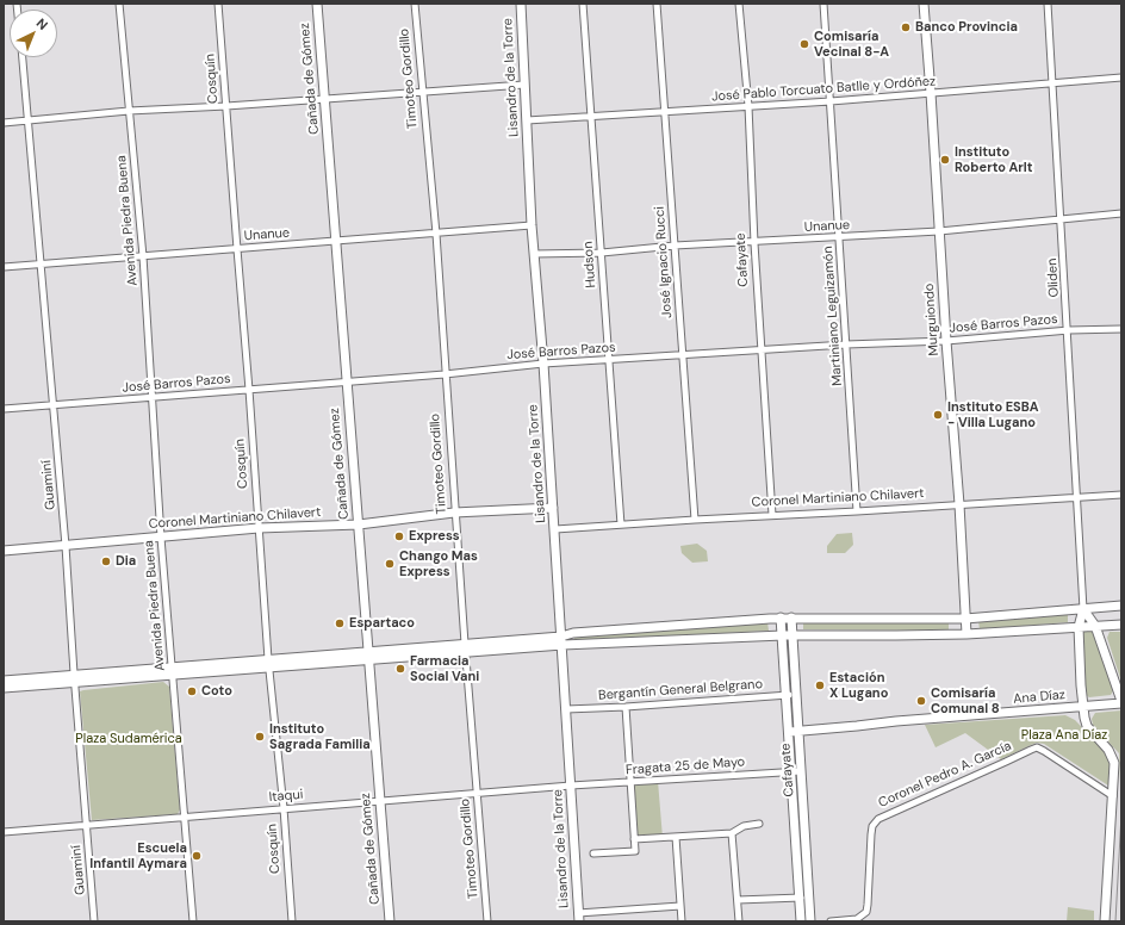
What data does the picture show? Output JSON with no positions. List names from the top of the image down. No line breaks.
{"streets":{"street":["Lisandro de la Torre","Cosquín","Cañada de Gómez","Timoteo Gordillo","José Pablo Torcuato Batlle y Ordóñez","Avenida Piedra Buena","Unanue","Cafayate","José Ignacio Rucci","Hudson","Oliden","Martiniano Leguizamón","Murguiondo","José Barros Pazos","Guaminí","Coronel Martiniano Chilavert","Bergantín General Belgrano","Ana Díaz","Fragata 25 de Mayo","Coronel Pedro A. García","Itaqui"]},"crossings":[["Lisandro de la Torre","José Pablo Torcuato Batlle y Ordóñez"],["Lisandro de la Torre","Unanue"],["Lisandro de la Torre","José Barros Pazos"],["Lisandro de la Torre","Coronel Martiniano Chilavert"],["Lisandro de la Torre","Bergantín General Belgrano"],["Lisandro de la Torre","Fragata 25 de Mayo"],["Lisandro de la Torre","Itaqui"],["Cosquín","Unanue"],["Cosquín","José Barros Pazos"],["Cosquín","Coronel Martiniano Chilavert"],["Cosquín","Itaqui"],["Cañada de Gómez","Unanue"],["Cañada de Gómez","José Barros Pazos"],["Cañada de Gómez","Coronel Martiniano Chilavert"],["Cañada de Gómez","Itaqui"],["Timoteo Gordillo","Unanue"],["Timoteo Gordillo","José Barros Pazos"],["Timoteo Gordillo","Coronel Martiniano Chilavert"],["Timoteo Gordillo","Itaqui"],["José Pablo Torcuato Batlle y Ordóñez","Cafayate"],["José Pablo Torcuato Batlle y Ordóñez","José Ignacio Rucci"],["José Pablo Torcuato Batlle y Ordóñez","Hudson"],["José Pablo Torcuato Batlle y Ordóñez","Oliden"],["José Pablo Torcuato Batlle y Ordóñez","Martiniano Leguizamón"],["José Pablo Torcuato Batlle y Ordóñez","Murguiondo"],["Avenida Piedra Buena","Unanue"],["Avenida Piedra Buena","José Barros Pazos"],["Avenida Piedra Buena","Coronel Martiniano Chilavert"],["Avenida Piedra Buena","Itaqui"],["Unanue","Cafayate"],["Unanue","José Ignacio Rucci"],["Unanue","Hudson"],["Unanue","Oliden"],["Unanue","Martiniano Leguizamón"],["Unanue","Murguiondo"],["Unanue","Guaminí"],["Cafayate","José Barros Pazos"],["Cafayate","Coronel Martiniano Chilavert"],["Cafayate","Bergantín General Belgrano"],["Cafayate","Ana Díaz"],["Cafayate","Fragata 25 de Mayo"],["José Ignacio Rucci","José Barros Pazos"],["José Ignacio Rucci","Coronel Martiniano Chilavert"],["Hudson","José Barros Pazos"],["Hudson","Coronel Martiniano Chilavert"],["Oliden","José Barros Pazos"],["Oliden","Coronel Martiniano Chilavert"],["Martiniano Leguizamón","José Barros Pazos"],["Martiniano Leguizamón","Coronel Martiniano Chilavert"],["Murguiondo","José Barros Pazos"],["Murguiondo","Coronel Martiniano Chilavert"],["José Barros Pazos","Guaminí"],["Guaminí","Coronel Martiniano Chilavert"],["Guaminí","Itaqui"],["Fragata 25 de Mayo","Itaqui"]],"parks":["Plaza Ana Díaz","Plaza Sudamérica"],"places":["Banco Provincia","Comisaría Vecinal 8-A","Instituto Roberto Arlt","Instituto ESBA - Villa Lugano","Express","Dia","Chango Mas Express","Espartaco","Farmacia Social Vani","Estación X Lugano","Coto","Comisaría Comunal 8","Instituto Sagrada Familia","Escuela Infantil Aymara"],"north":"top right"}
